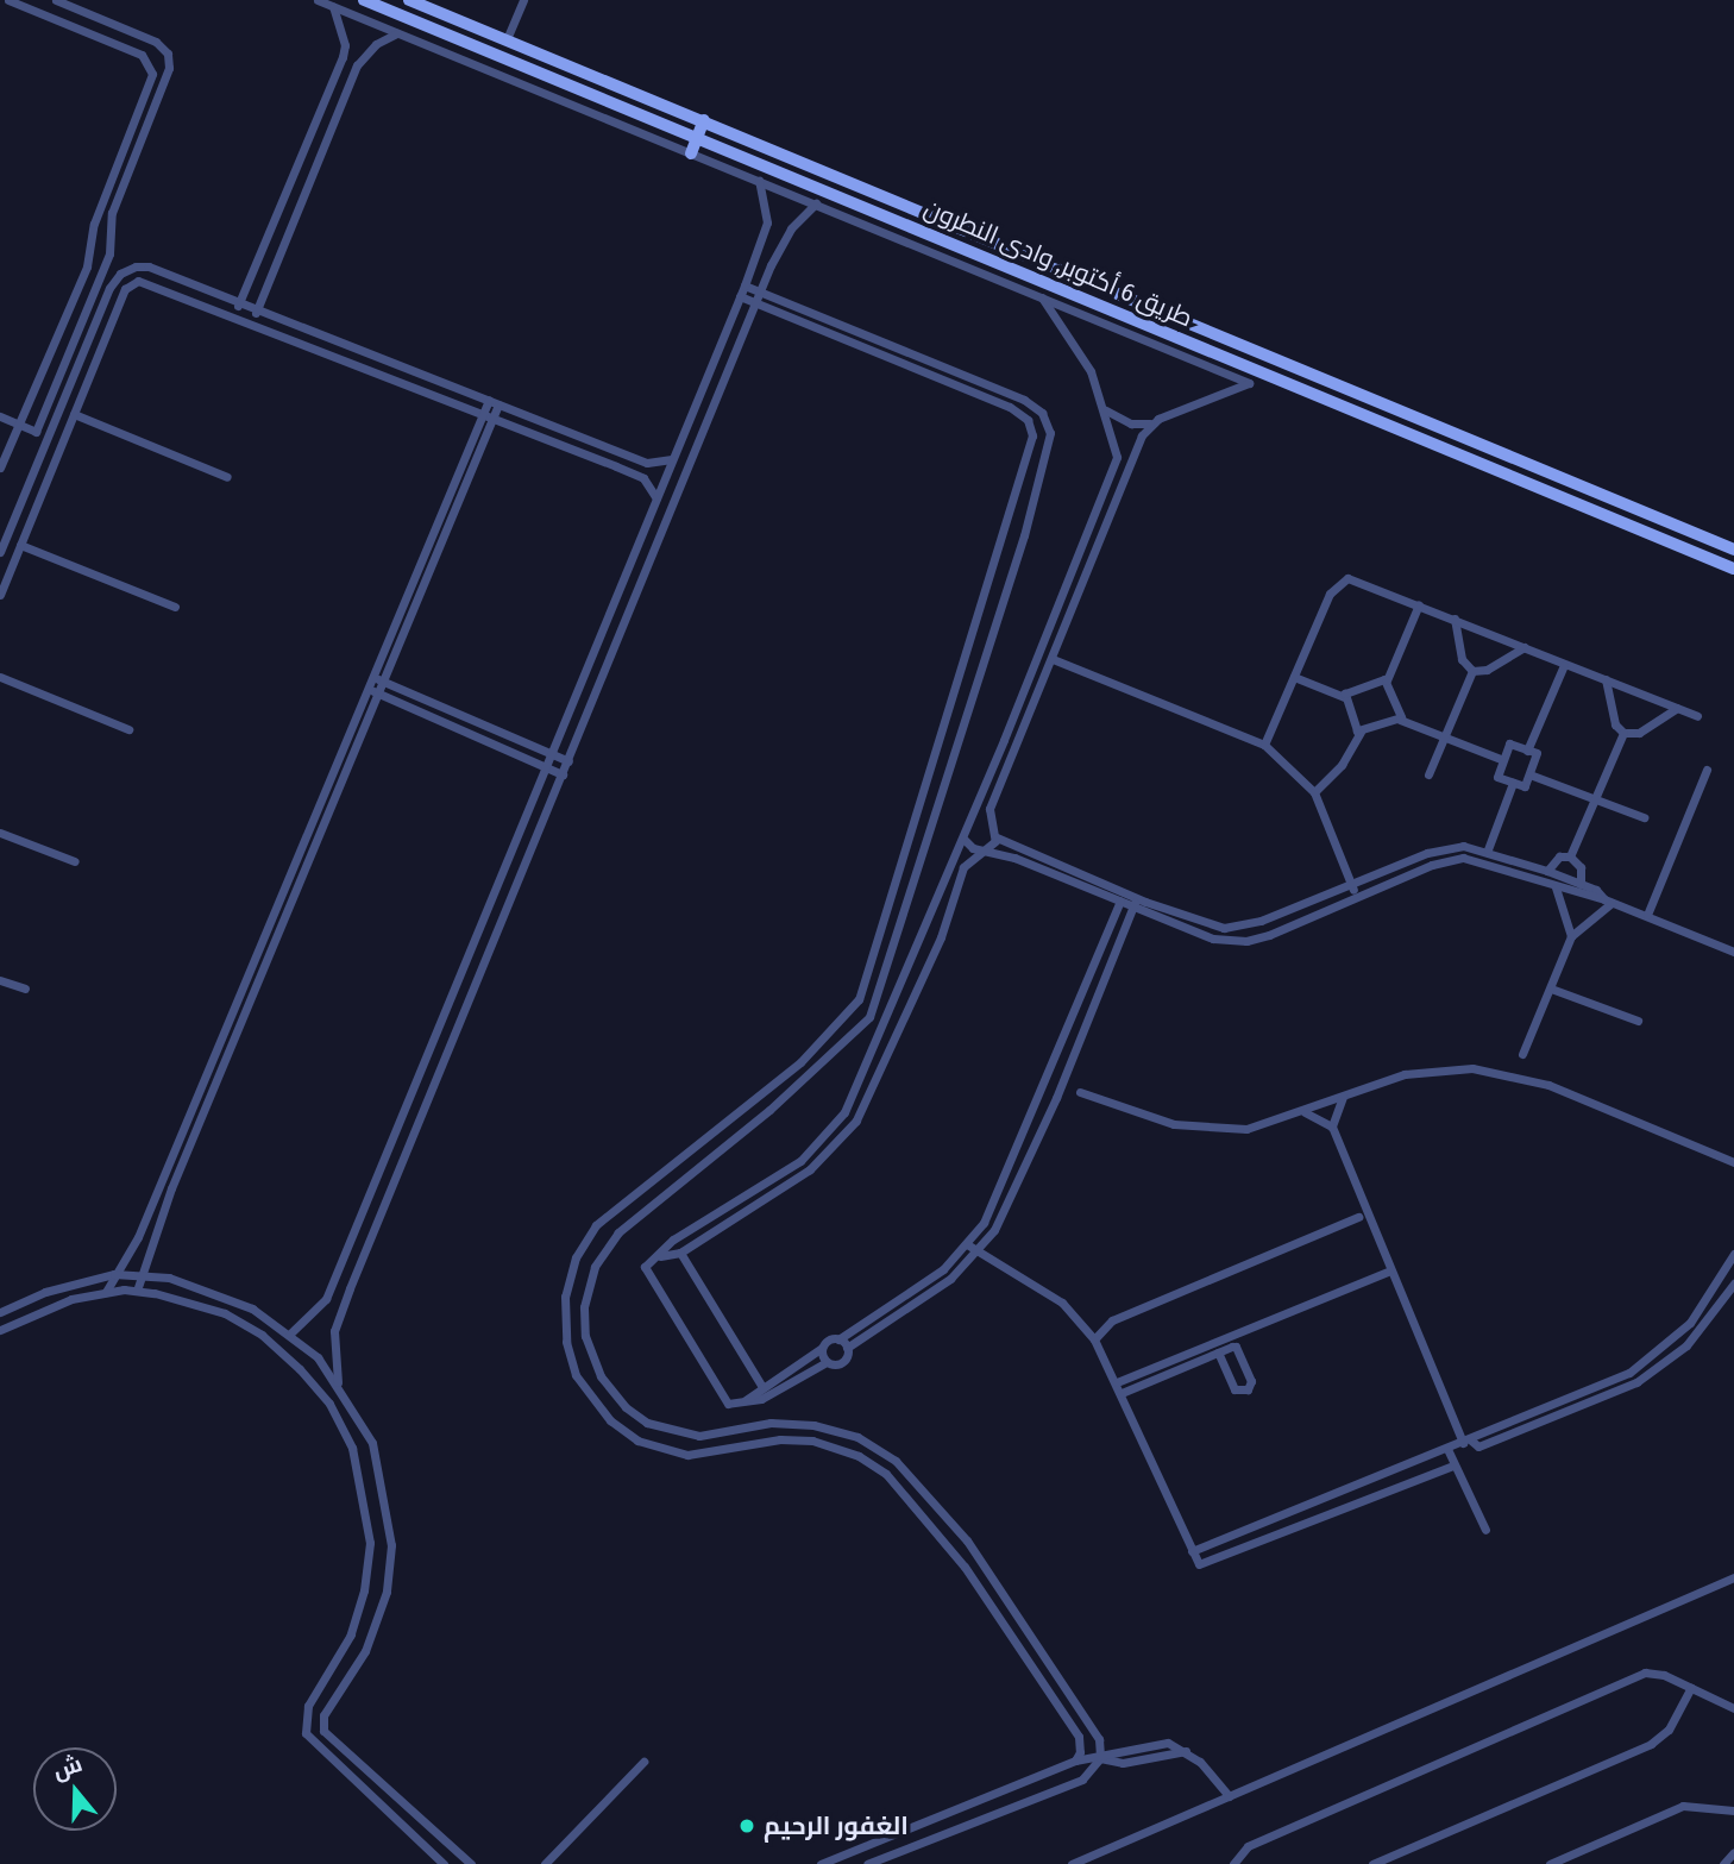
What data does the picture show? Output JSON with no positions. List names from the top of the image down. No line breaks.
{"streets":{"street":["طريق 6 أكتوبر, وادى النطرون"]},"places":["الغفور الرحيم"],"north":"top"}
